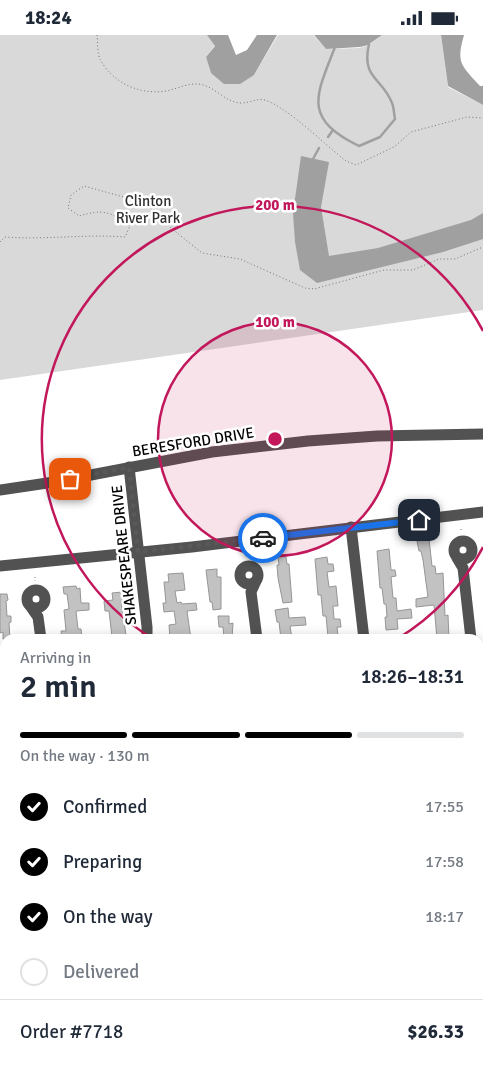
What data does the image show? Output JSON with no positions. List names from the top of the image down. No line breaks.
{"streets":{"street":["BERESFORD DRIVE","SHAKESPEARE DRIVE"]},"crossings":[["BERESFORD DRIVE","SHAKESPEARE DRIVE"]],"parks":["Clinton River Park"],"page":{"status":"18:24","heading":["2 min","Arriving in","18:26–18:31"],"panel":["Order #7718","$26.33"],"bar":"On the way · 130 m","list":[["Confirmed","17:55"],["Preparing","17:58"],["On the way","18:17"],"Delivered"]},"rings":["200 m","100 m"]}
